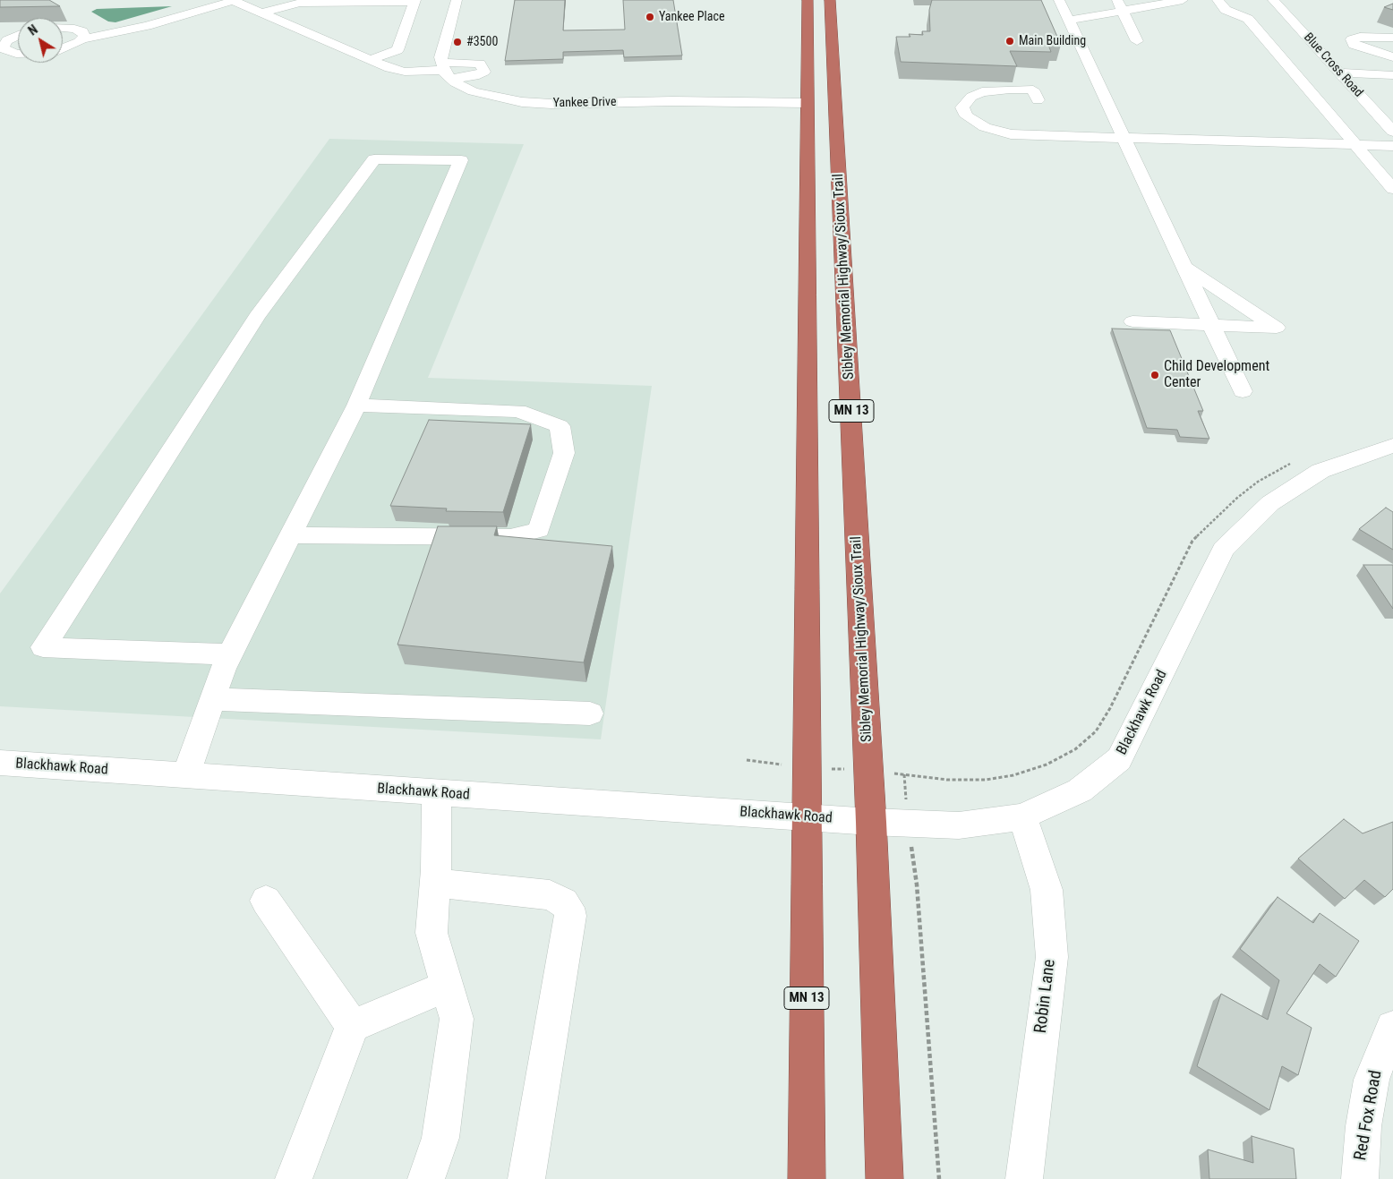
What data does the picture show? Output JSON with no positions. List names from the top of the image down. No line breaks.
{"streets":{"highway":["Sibley Memorial Highway/Sioux Trail","MN 13"],"street":["Blue Cross Road","Yankee Drive","Blackhawk Road","Robin Lane","Red Fox Road"]},"crossings":[["Yankee Drive","MN 13"],["Sibley Memorial Highway/Sioux Trail","MN 13"],["Sibley Memorial Highway/Sioux Trail","Blackhawk Road"],["MN 13","Blackhawk Road"],["Blackhawk Road","Robin Lane"]],"places":["Yankee Place","Main Building","#3500","Child Development Center"],"north":"top left"}
